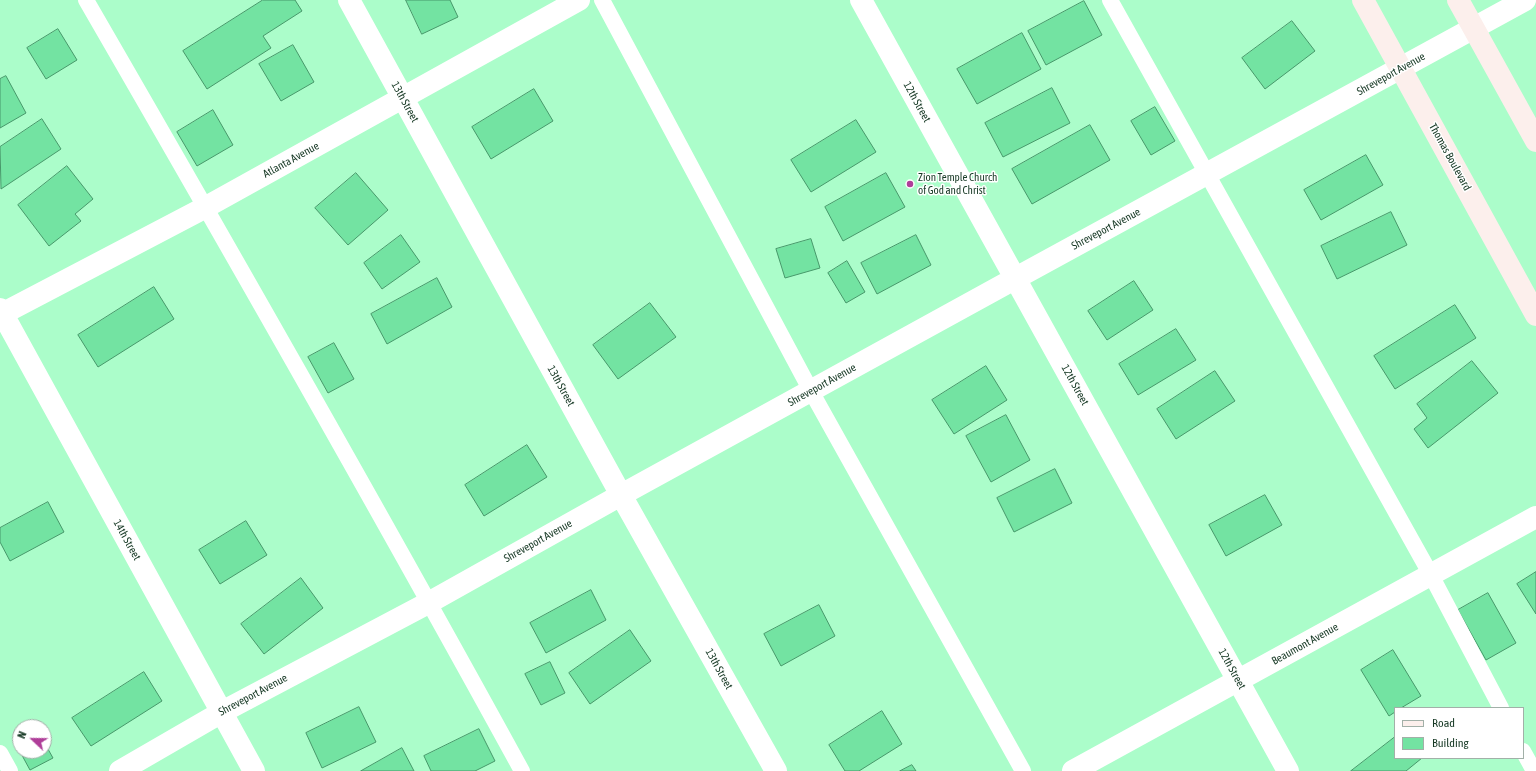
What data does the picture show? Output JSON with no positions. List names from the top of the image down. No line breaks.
{"streets":{"main road":["Thomas Boulevard"],"street":["Shreveport Avenue","13th Street","12th Street","Atlanta Avenue","14th Street","Beaumont Avenue"]},"crossings":[["Shreveport Avenue","13th Street"],["Shreveport Avenue","12th Street"],["Shreveport Avenue","Thomas Boulevard"],["Shreveport Avenue","14th Street"],["13th Street","Atlanta Avenue"],["12th Street","Beaumont Avenue"],["Atlanta Avenue","14th Street"]],"places":["Zion Temple Church of God and Christ"],"legend":["Road","Building"],"north":"left"}
